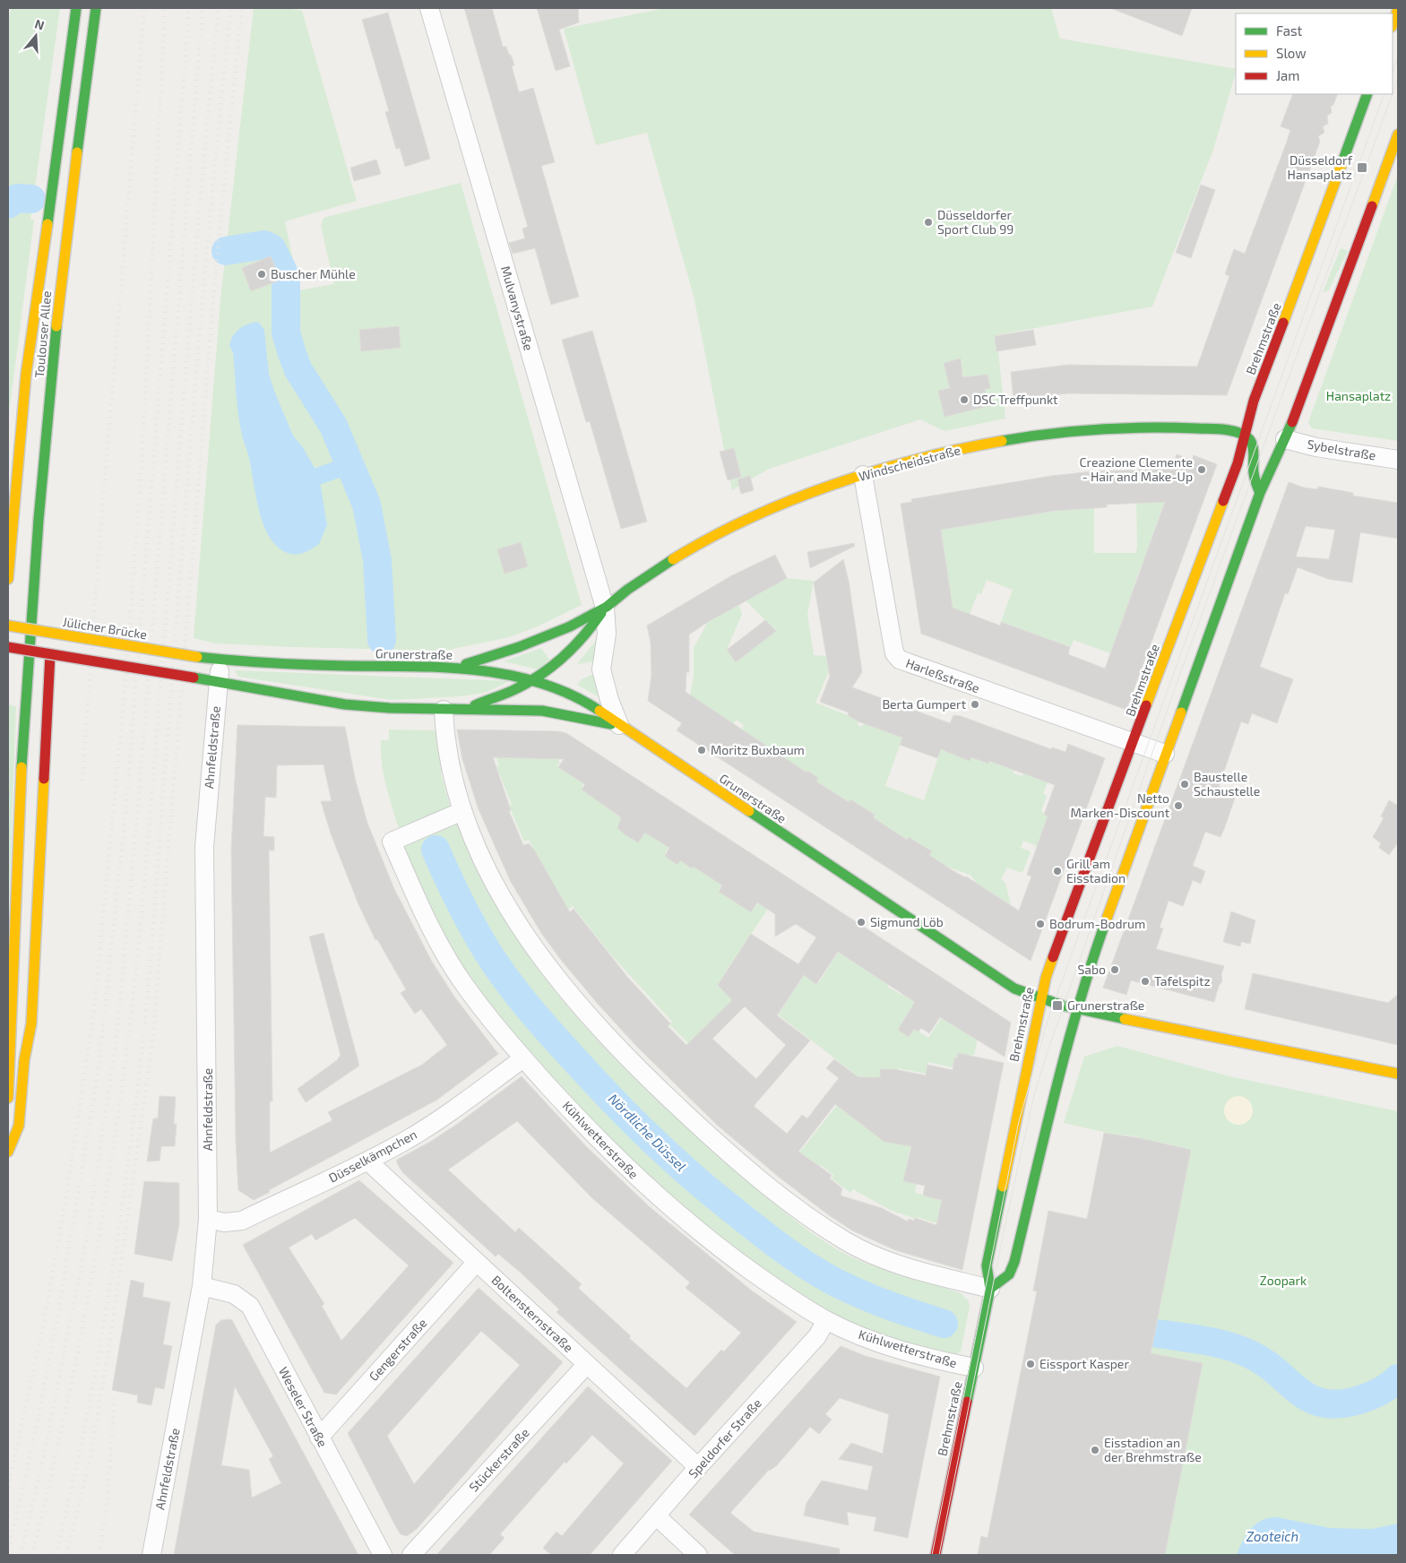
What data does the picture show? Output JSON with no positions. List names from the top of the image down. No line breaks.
{"streets":{"main road":["Toulouser Allee","Brehmstraße","Windscheidstraße","Jülicher Brücke","Grunerstraße"],"street":["Mulvanystraße","Sybelstraße","Harleßstraße","Ahnfeldstraße","Kühlwetterstraße","Düsselkämpchen","Boltensternstraße","Gengerstraße","Weseler Straße","Speldorfer Straße","Stückerstraße"]},"crossings":[["Mulvanystraße","Windscheidstraße"],["Brehmstraße","Windscheidstraße"],["Brehmstraße","Grunerstraße"],["Brehmstraße","Harleßstraße"],["Brehmstraße","Kühlwetterstraße"],["Windscheidstraße","Grunerstraße"],["Windscheidstraße","Harleßstraße"],["Jülicher Brücke","Grunerstraße"],["Grunerstraße","Ahnfeldstraße"],["Ahnfeldstraße","Düsselkämpchen"],["Ahnfeldstraße","Weseler Straße"],["Kühlwetterstraße","Düsselkämpchen"],["Kühlwetterstraße","Speldorfer Straße"],["Düsselkämpchen","Boltensternstraße"],["Boltensternstraße","Gengerstraße"],["Boltensternstraße","Speldorfer Straße"],["Boltensternstraße","Stückerstraße"],["Gengerstraße","Weseler Straße"]],"water":["Nördliche Düssel","Zooteich"],"parks":["Hansaplatz","Zoopark"],"places":{"transit":["Düsseldorf Hansaplatz","Grunerstraße"],"other":["Düsseldorfer Sport Club 99","Buscher Mühle","DSC Treffpunkt","Creazione Clemente - Hair and Make-Up","Berta Gumpert","Moritz Buxbaum","Baustelle Schaustelle","Netto Marken-Discount","Grill am Eisstadion","Sigmund Löb","Bodrum-Bodrum","Sabo","Tafelspitz","Eissport Kasper","Eisstadion an der Brehmstraße"]},"legend":["Fast","Slow","Jam"],"north":"top"}
